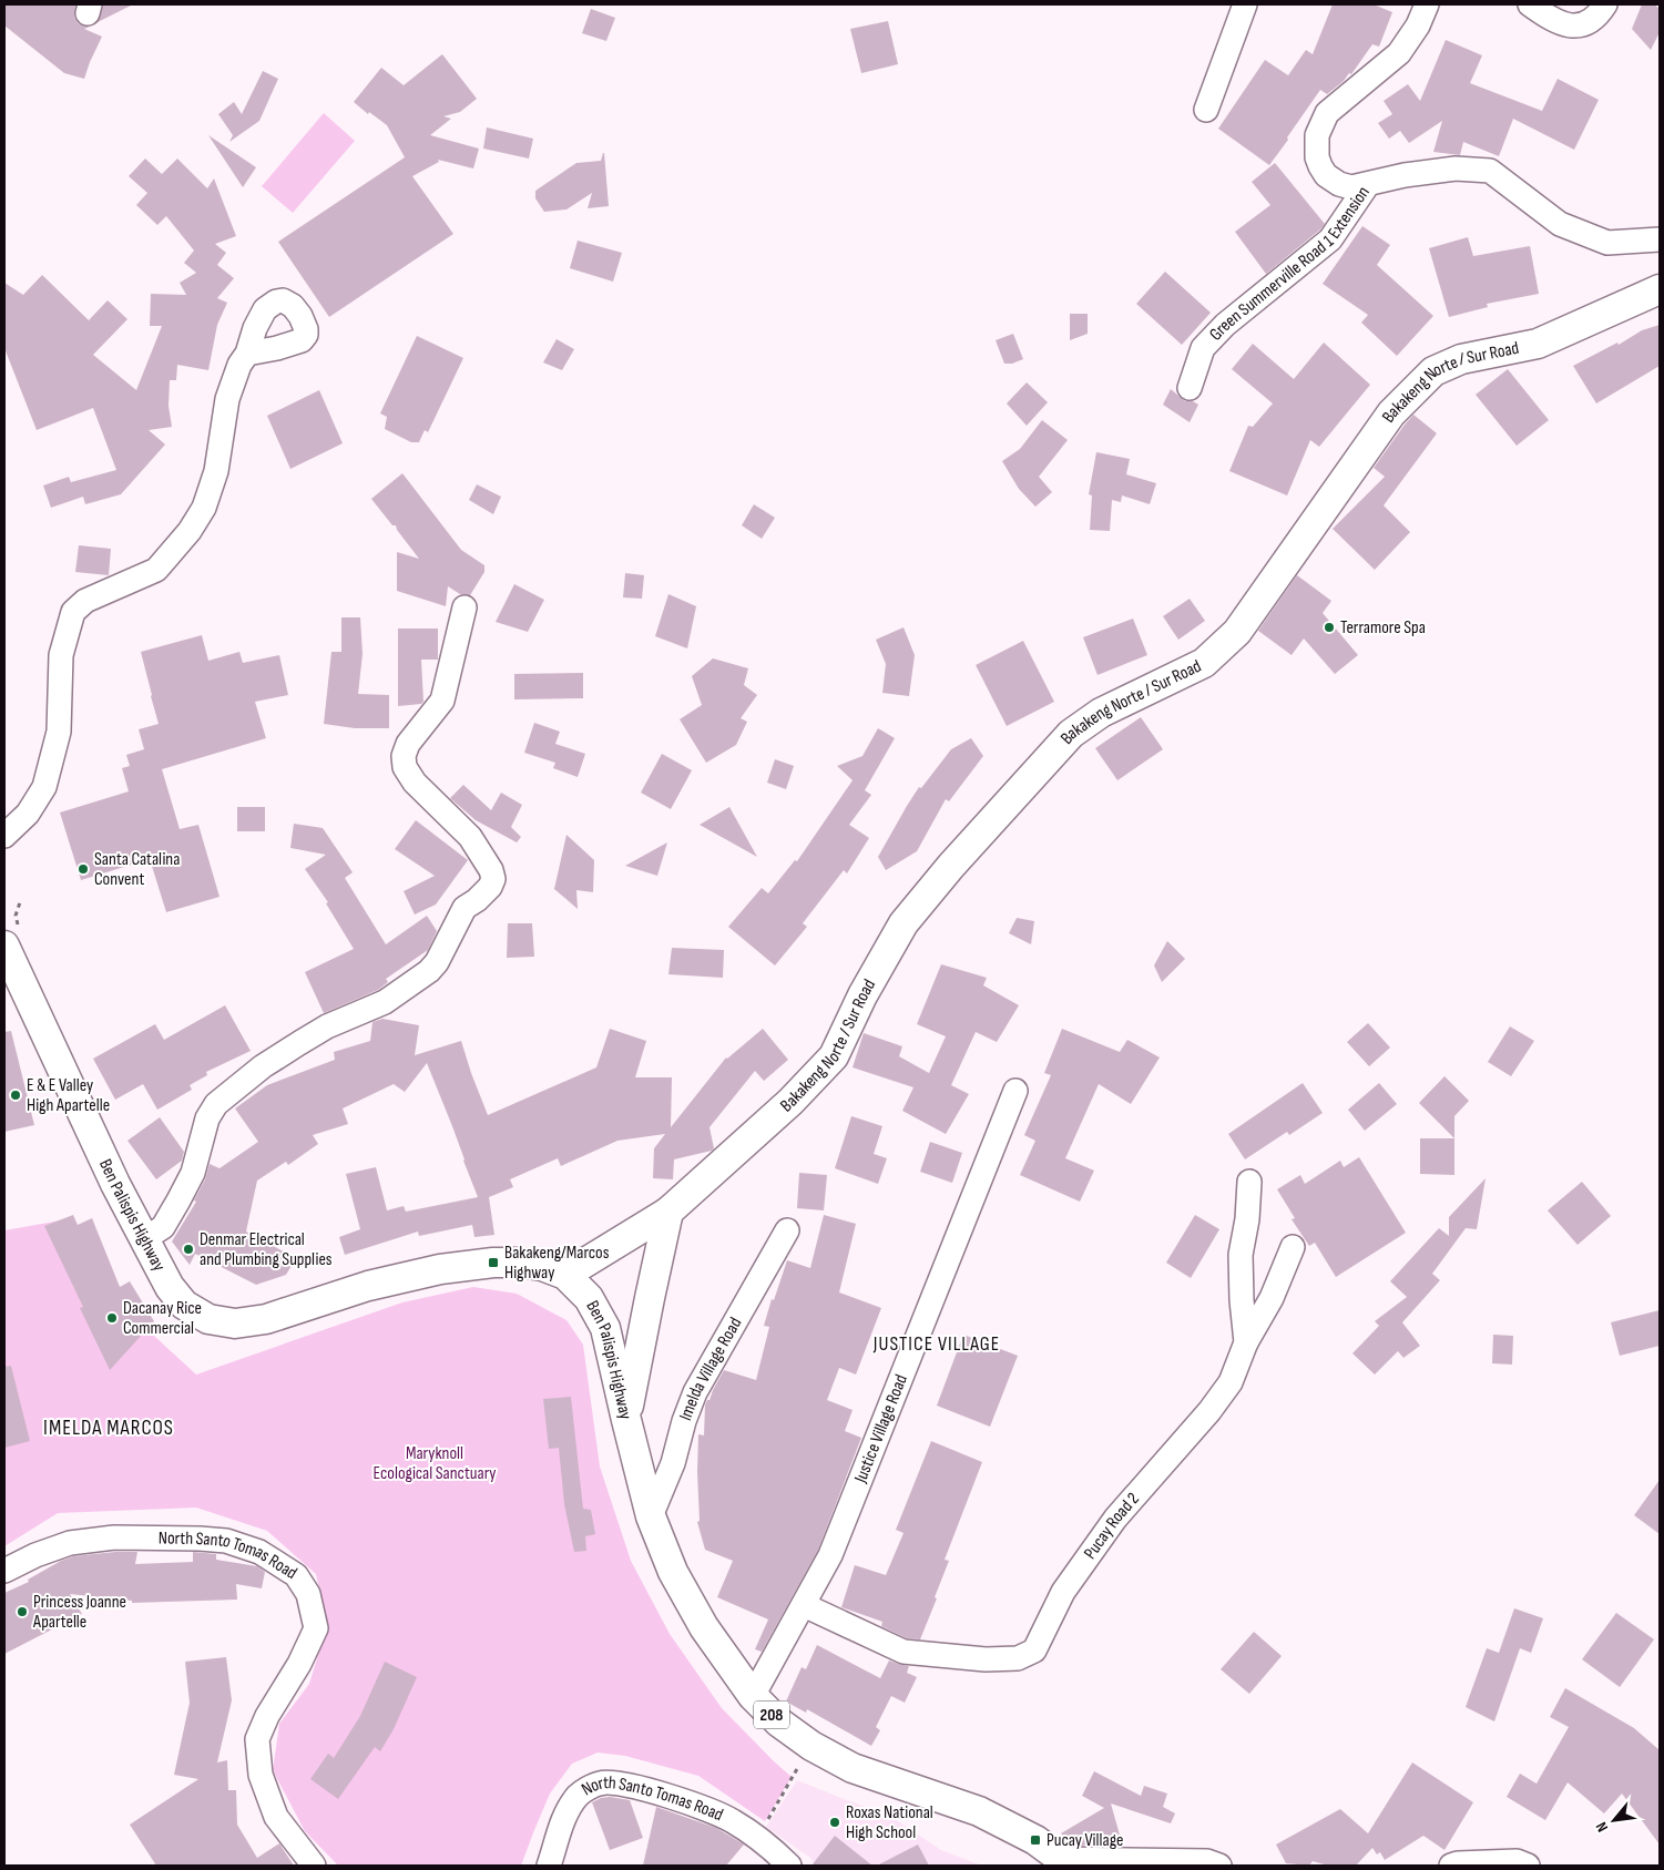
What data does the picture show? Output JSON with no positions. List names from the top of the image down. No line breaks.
{"streets":{"main road":["Bakakeng Norte / Sur Road","Ben Palispis Highway","208"],"street":["Green Summerville Road 1 Extension","Imelda Village Road","Justice Village Road","Pucay Road 2","North Santo Tomas Road"]},"crossings":[["Bakakeng Norte / Sur Road","Ben Palispis Highway"],["Ben Palispis Highway","Imelda Village Road"],["Ben Palispis Highway","Justice Village Road"],["Justice Village Road","Pucay Road 2"]],"districts":["JUSTICE VILLAGE","IMELDA MARCOS"],"parks":["Maryknoll Ecological Sanctuary"],"places":{"other":["Terramore Spa","Santa Catalina Convent","E & E Valley High Apartelle","Denmar Electrical and Plumbing Supplies","Dacanay Rice Commercial","Princess Joanne Apartelle","Roxas National High School"],"transit":["Bakakeng/Marcos Highway","Pucay Village"]},"north":"bottom left"}
